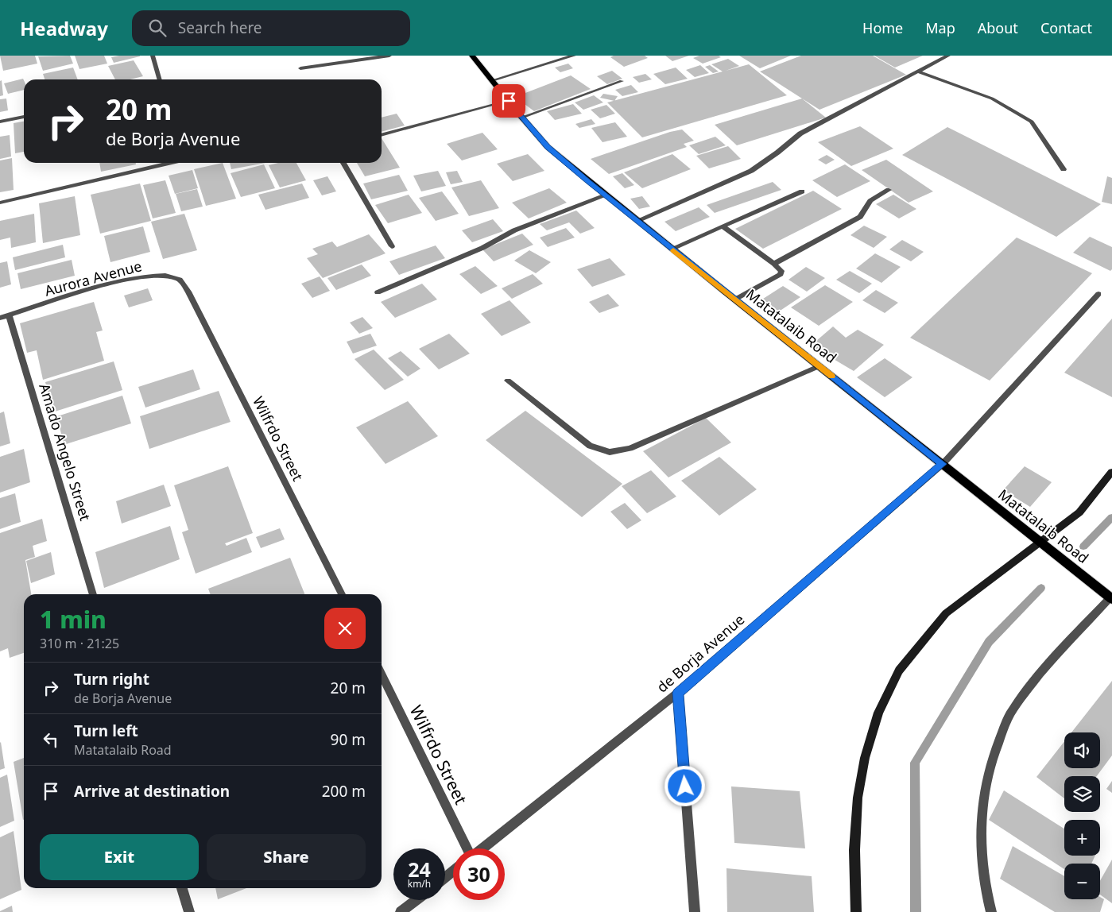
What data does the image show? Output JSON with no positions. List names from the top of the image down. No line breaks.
{"streets":{"main road":["Matatalaib Road"],"street":["Aurora Avenue","Wilfrdo Street","Amado Angelo Street","de Borja Avenue"]},"crossings":[["Aurora Avenue","Wilfrdo Street"],["Aurora Avenue","Amado Angelo Street"],["Matatalaib Road","de Borja Avenue"]],"page":{"header":"Headway","search":"Search here","nav":["Home","Map","About","Contact"],"turn":["20 m","de Borja Avenue"],"heading":["1 min","310 m · 21:25"],"list":[{"name":"Turn right","note":"de Borja Avenue","value":"20 m"},{"name":"Turn left","note":"Matatalaib Road","value":"90 m"},{"name":"Arrive at destination","value":"200 m"}],"map_buttons":["+","−"],"buttons":["Exit","Share"],"speed":"24 km/h","limit":"30"}}
